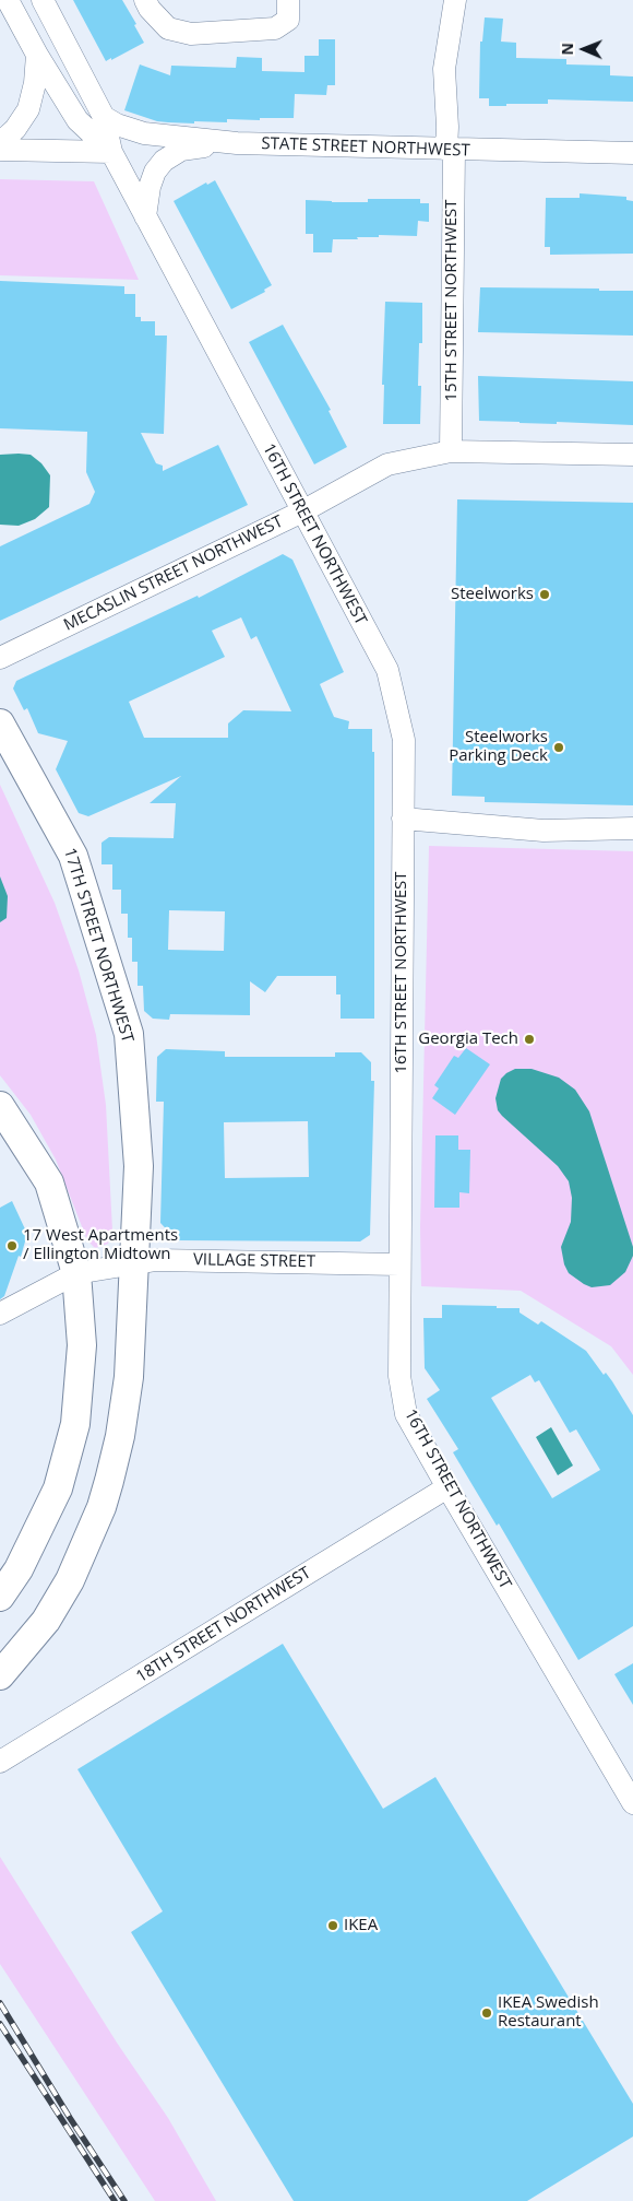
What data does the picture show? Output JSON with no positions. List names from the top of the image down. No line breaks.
{"streets":{"main road":["17TH STREET NORTHWEST"],"street":["STATE STREET NORTHWEST","15TH STREET NORTHWEST","16TH STREET NORTHWEST","MECASLIN STREET NORTHWEST","VILLAGE STREET","18TH STREET NORTHWEST"]},"crossings":[["STATE STREET NORTHWEST","15TH STREET NORTHWEST"],["STATE STREET NORTHWEST","16TH STREET NORTHWEST"],["15TH STREET NORTHWEST","MECASLIN STREET NORTHWEST"],["16TH STREET NORTHWEST","MECASLIN STREET NORTHWEST"],["16TH STREET NORTHWEST","VILLAGE STREET"],["16TH STREET NORTHWEST","18TH STREET NORTHWEST"],["17TH STREET NORTHWEST","VILLAGE STREET"]],"places":["Steelworks","Steelworks Parking Deck","Georgia Tech","17 West Apartments / Ellington Midtown","IKEA","IKEA Swedish Restaurant"],"north":"left"}
